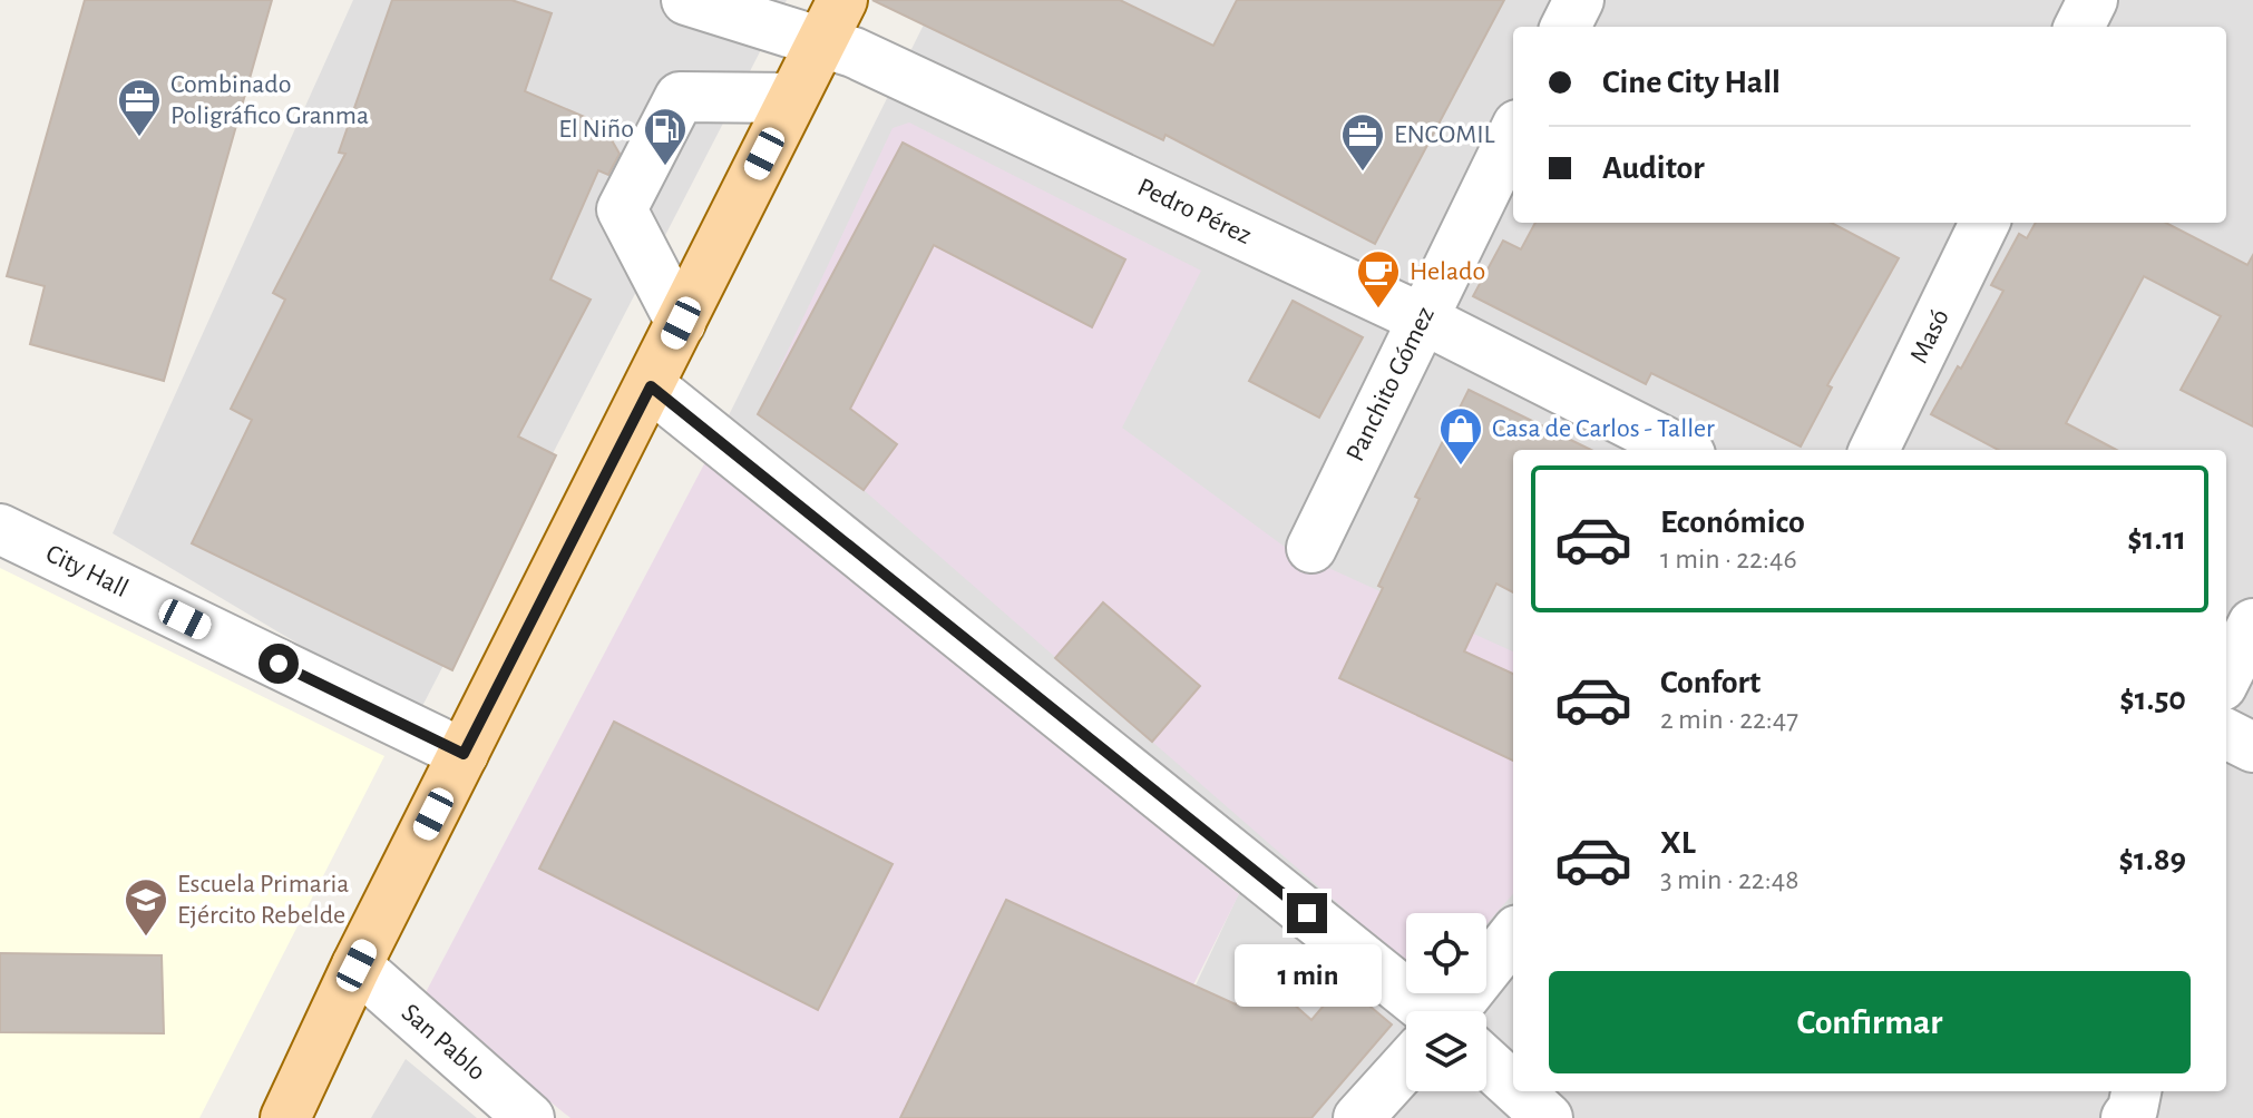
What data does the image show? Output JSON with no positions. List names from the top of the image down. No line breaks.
{"streets":{"street":["Pedro Pérez","Masó","Panchito Gómez","City Hall","San Pablo"]},"crossings":[["Pedro Pérez","Panchito Gómez"]],"places":{"office":["Combinado Poligráfico Granma","ENCOMIL"],"fuel station":["El Niño"],"cafe":["Helado"],"shop":["Casa de Carlos - Taller"],"school or university":["Escuela Primaria Ejército Rebelde"]},"page":{"banner":["Cine City Hall","Auditor"],"list":[{"name":"Económico","note":"1 min · 22:46","value":"$1.11"},{"name":"Confort","note":"2 min · 22:47","value":"$1.50"},{"name":"XL","note":"3 min · 22:48","value":"$1.89"}],"bubble":"1 min","buttons":"Confirmar"}}
